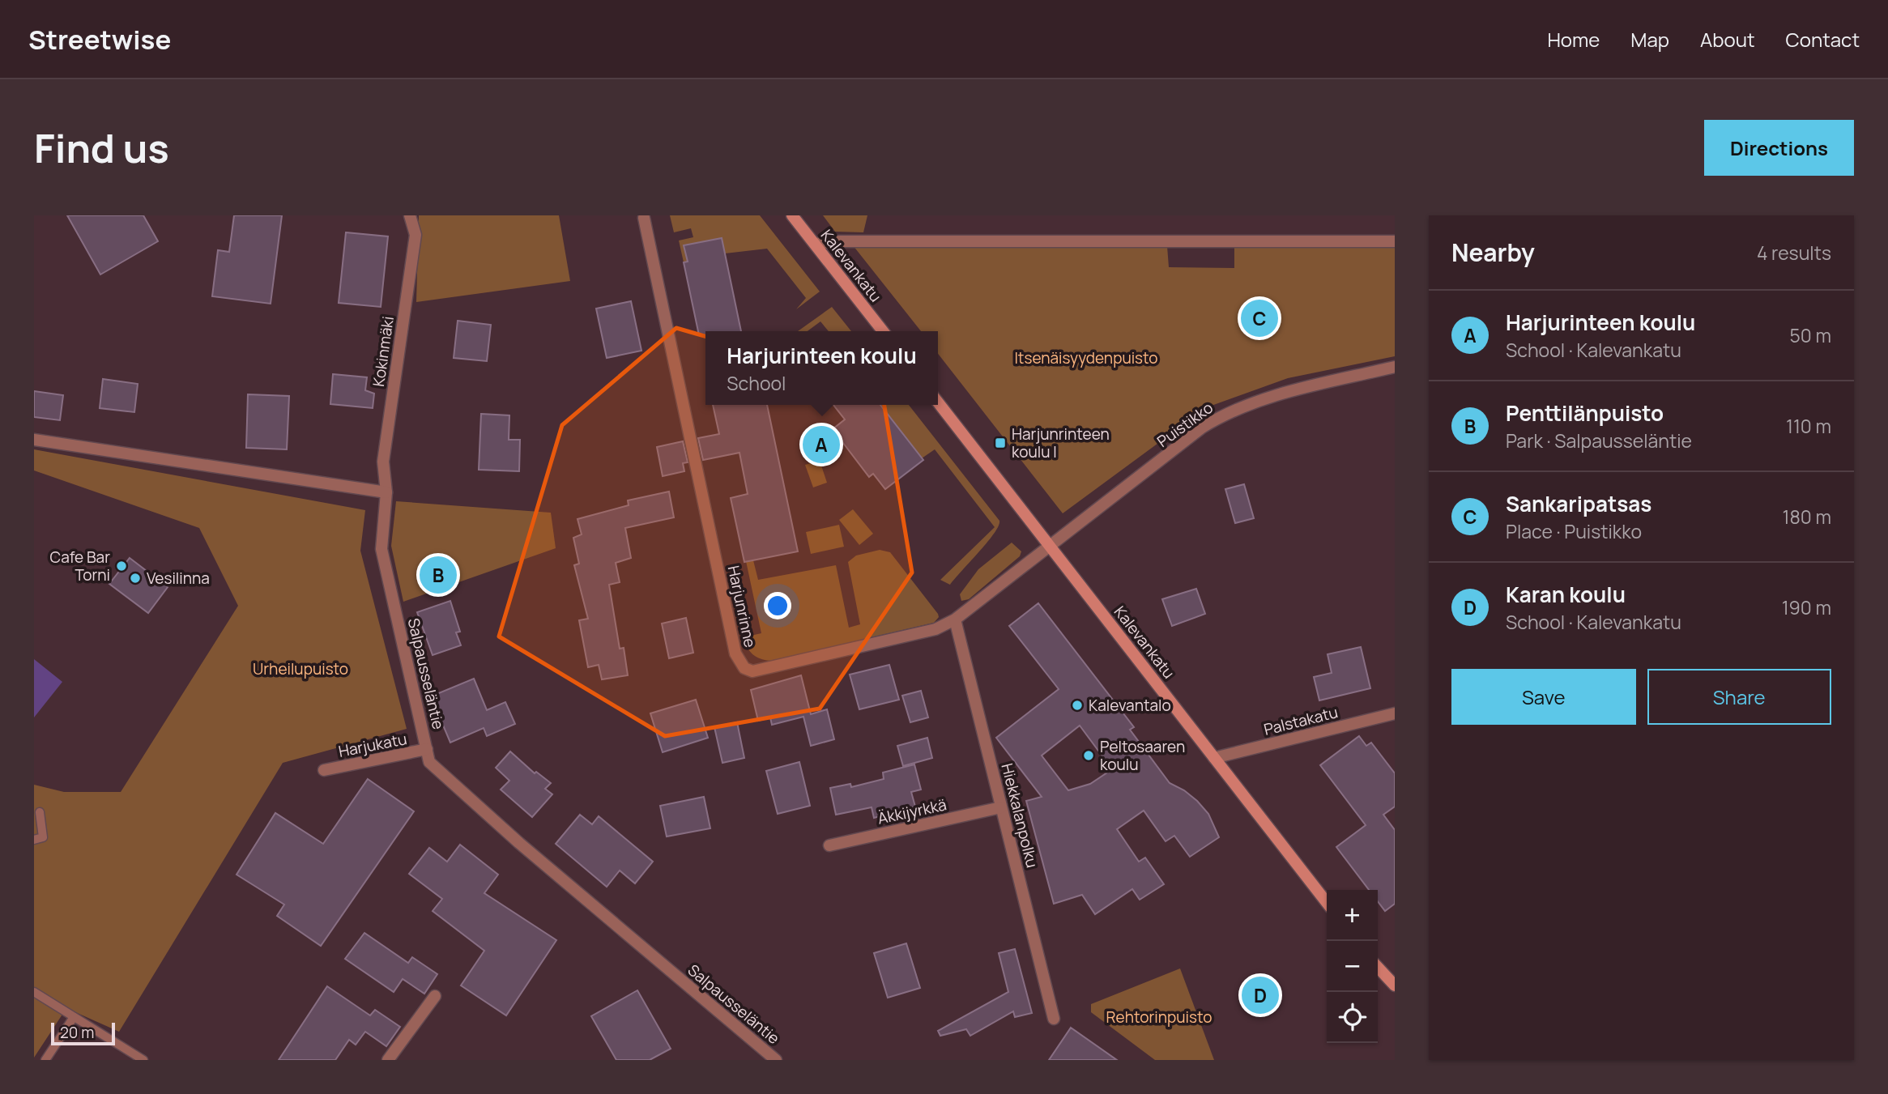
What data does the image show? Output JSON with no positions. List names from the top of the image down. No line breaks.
{"streets":{"street":["Kalevankatu","Kokinmäki","Puistikko","Harjunrinne","Salpausseläntie","Palstakatu","Harjukatu","Äkkijyrkkä","Hiekkalanpolku"]},"crossings":[["Kalevankatu","Puistikko"],["Kalevankatu","Harjunrinne"],["Kalevankatu","Palstakatu"],["Kokinmäki","Salpausseläntie"],["Puistikko","Harjunrinne"],["Harjunrinne","Hiekkalanpolku"],["Salpausseläntie","Harjukatu"],["Äkkijyrkkä","Hiekkalanpolku"]],"parks":["Itsenäisyydenpuisto","Urheilupuisto","Rehtorinpuisto"],"places":{"transit":["Harjunrinteen koulu I"],"other":["Cafe Bar Torni","Vesilinna","Kalevantalo","Peltosaaren koulu"]},"scale_bar":"20 m","page":{"header":"Streetwise","nav":["Home","Map","About","Contact"],"buttons":["Directions",["Save","Share"]],"title":"Find us","heading":["Nearby","4 results"],"list":[{"mark":"A","name":"Harjurinteen koulu","note":"School · Kalevankatu","value":"50 m"},{"mark":"B","name":"Penttilänpuisto","note":"Park · Salpausseläntie","value":"110 m"},{"mark":"C","name":"Sankaripatsas","note":"Place · Puistikko","value":"180 m"},{"mark":"D","name":"Karan koulu","note":"School · Kalevankatu","value":"190 m"}],"pins":["C","A","B","D"],"popup":["Harjurinteen koulu","School"],"map_buttons":["+","−"],"scale":"20 m"}}
